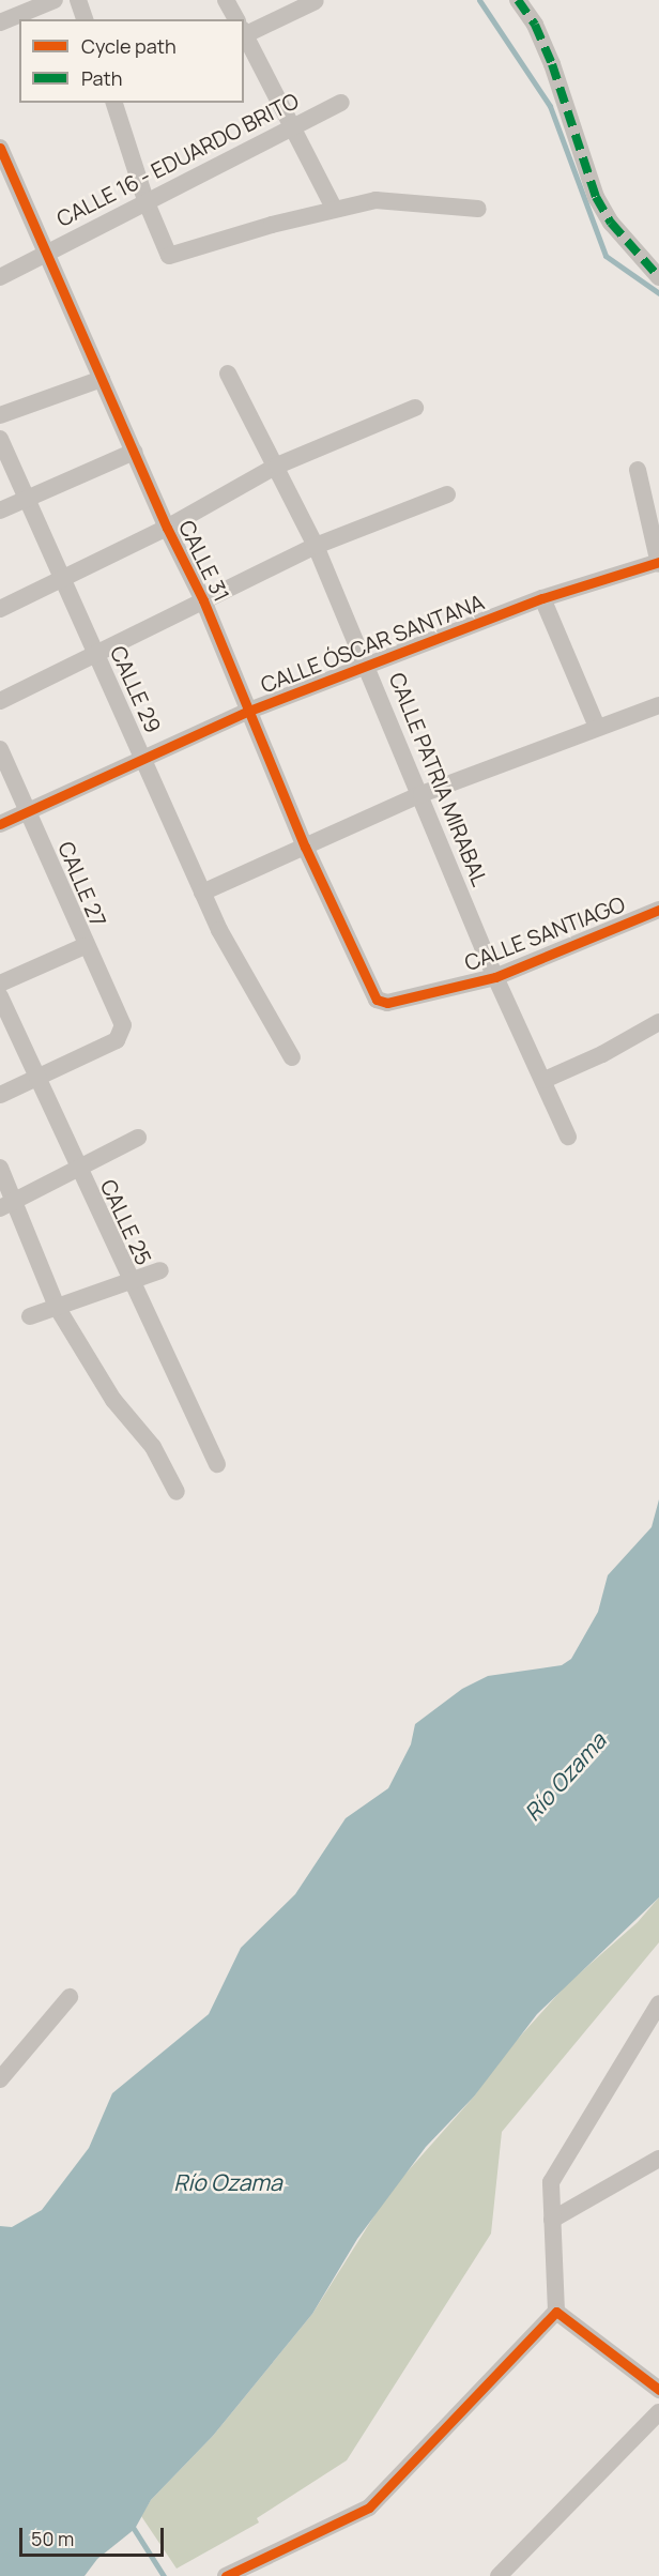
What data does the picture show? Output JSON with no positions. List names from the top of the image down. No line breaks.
{"streets":{"street":["CALLE 16 - EDUARDO BRITO","CALLE 31","CALLE ÓSCAR SANTANA","CALLE 29","CALLE PATRIA MIRABAL","CALLE 27","CALLE SANTIAGO","CALLE 25"]},"crossings":[["CALLE 16 - EDUARDO BRITO","CALLE 31"],["CALLE 31","CALLE ÓSCAR SANTANA"],["CALLE 31","CALLE SANTIAGO"],["CALLE ÓSCAR SANTANA","CALLE 29"],["CALLE ÓSCAR SANTANA","CALLE PATRIA MIRABAL"],["CALLE ÓSCAR SANTANA","CALLE 27"],["CALLE PATRIA MIRABAL","CALLE SANTIAGO"],["CALLE 27","CALLE 25"]],"water":["Río Ozama"],"legend":["Cycle path","Path"],"scale_bar":"50 m"}
